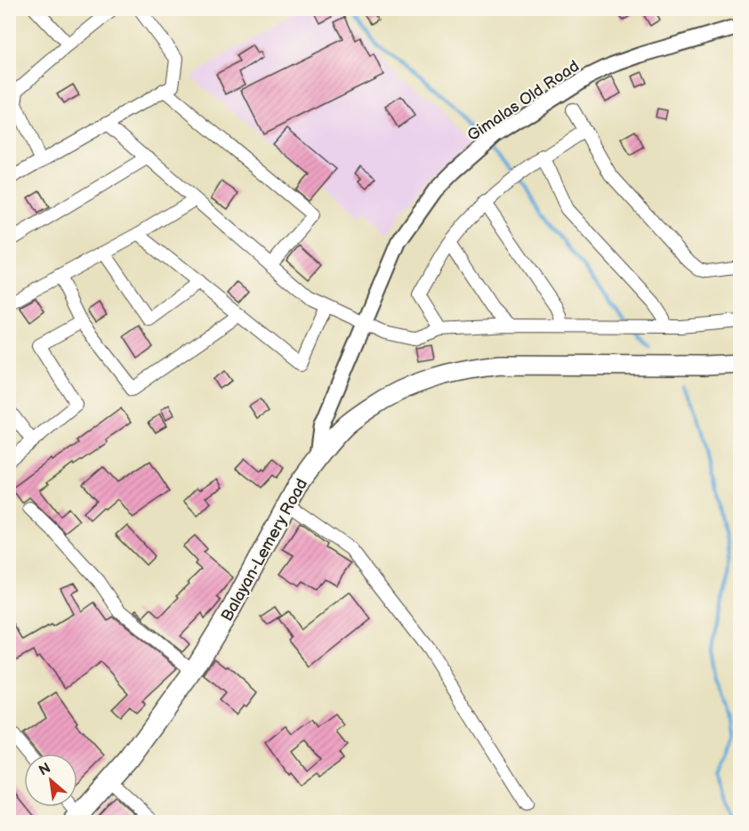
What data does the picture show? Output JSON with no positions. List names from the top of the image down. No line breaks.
{"streets":{"main road":["Balayan-Lemery Road"],"street":["Gimalas Old Road"]},"crossings":[["Gimalas Old Road","Balayan-Lemery Road"]],"north":"top left"}
